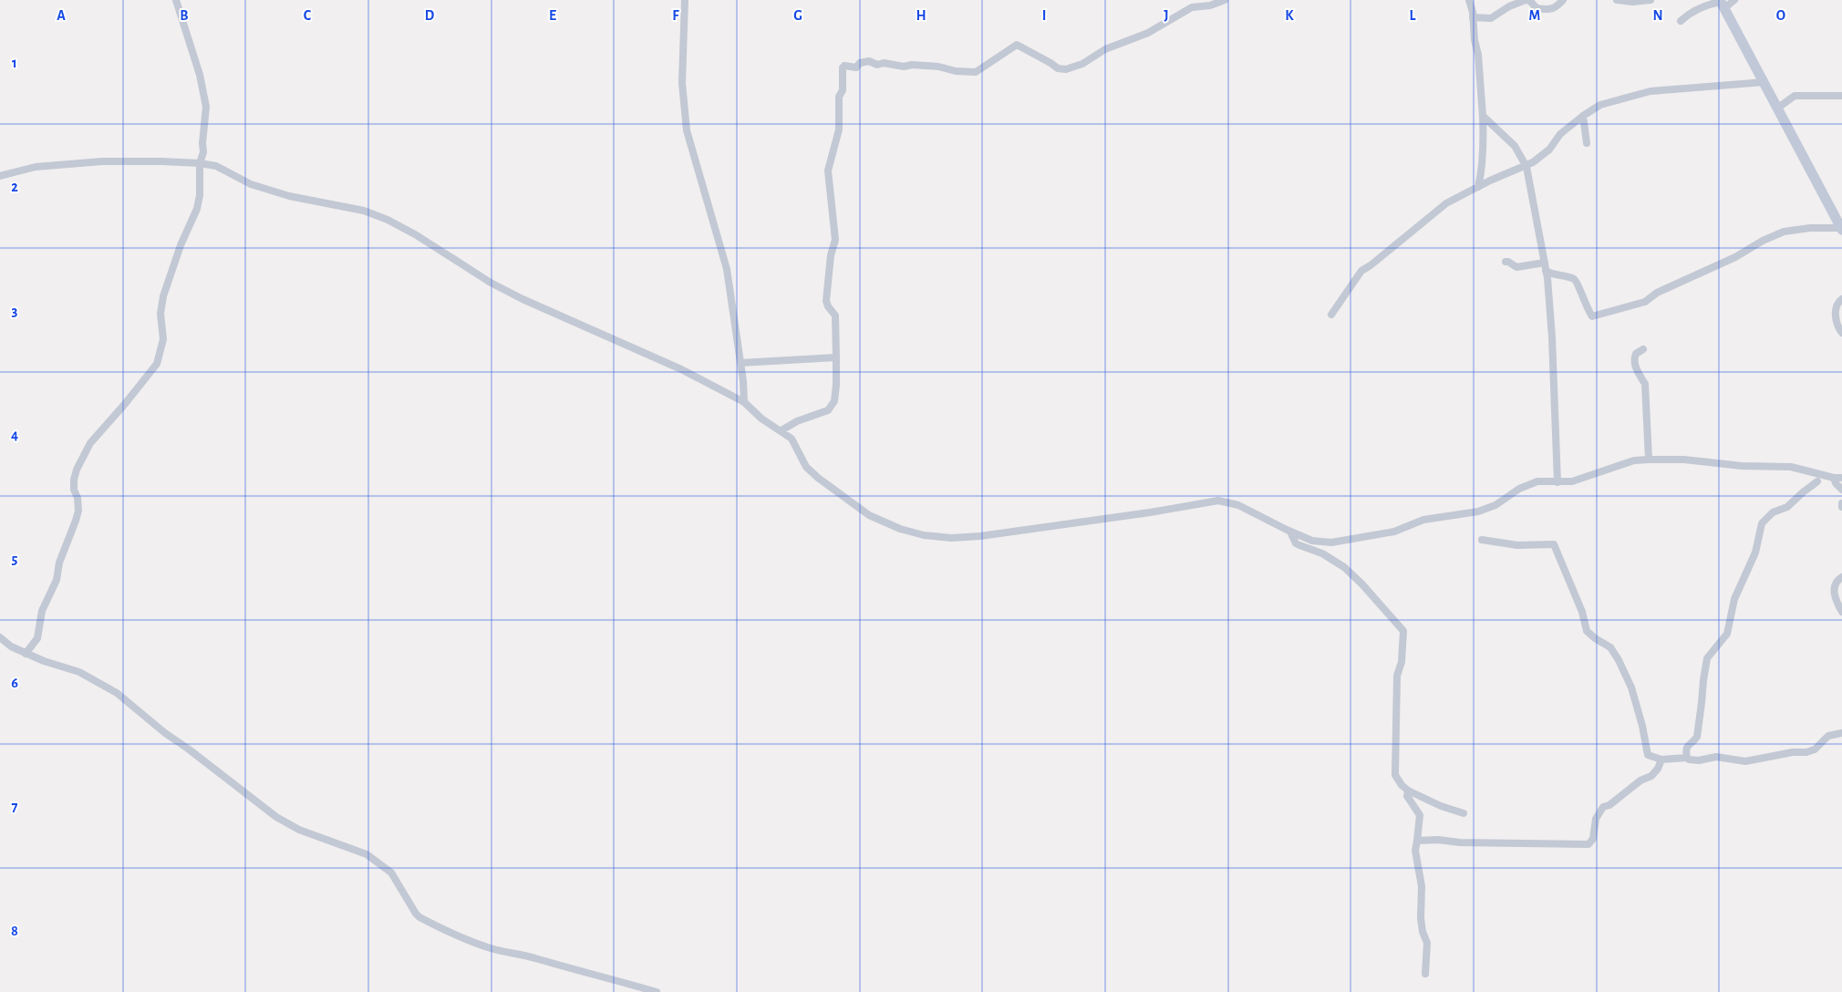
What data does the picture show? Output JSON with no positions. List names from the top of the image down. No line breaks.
{"grid":{"columns":["A","B","C","D","E","F","G","H","I","J","K","L","M","N","O"],"rows":["1","2","3","4","5","6","7","8"]}}
